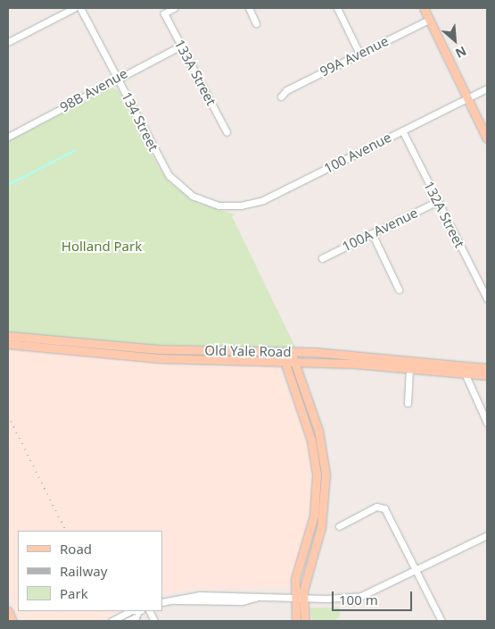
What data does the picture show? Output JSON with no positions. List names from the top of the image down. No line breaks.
{"streets":{"main road":["Old Yale Road"],"street":["99A Avenue","133A Street","98B Avenue","134 Street","100 Avenue","132A Street","100A Avenue"]},"crossings":[["133A Street","98B Avenue"],["98B Avenue","134 Street"],["134 Street","100 Avenue"],["100 Avenue","132A Street"],["132A Street","100A Avenue"]],"parks":["Holland Park"],"legend":["Road","Railway","Park"],"scale_bar":"100 m","north":"bottom right"}
